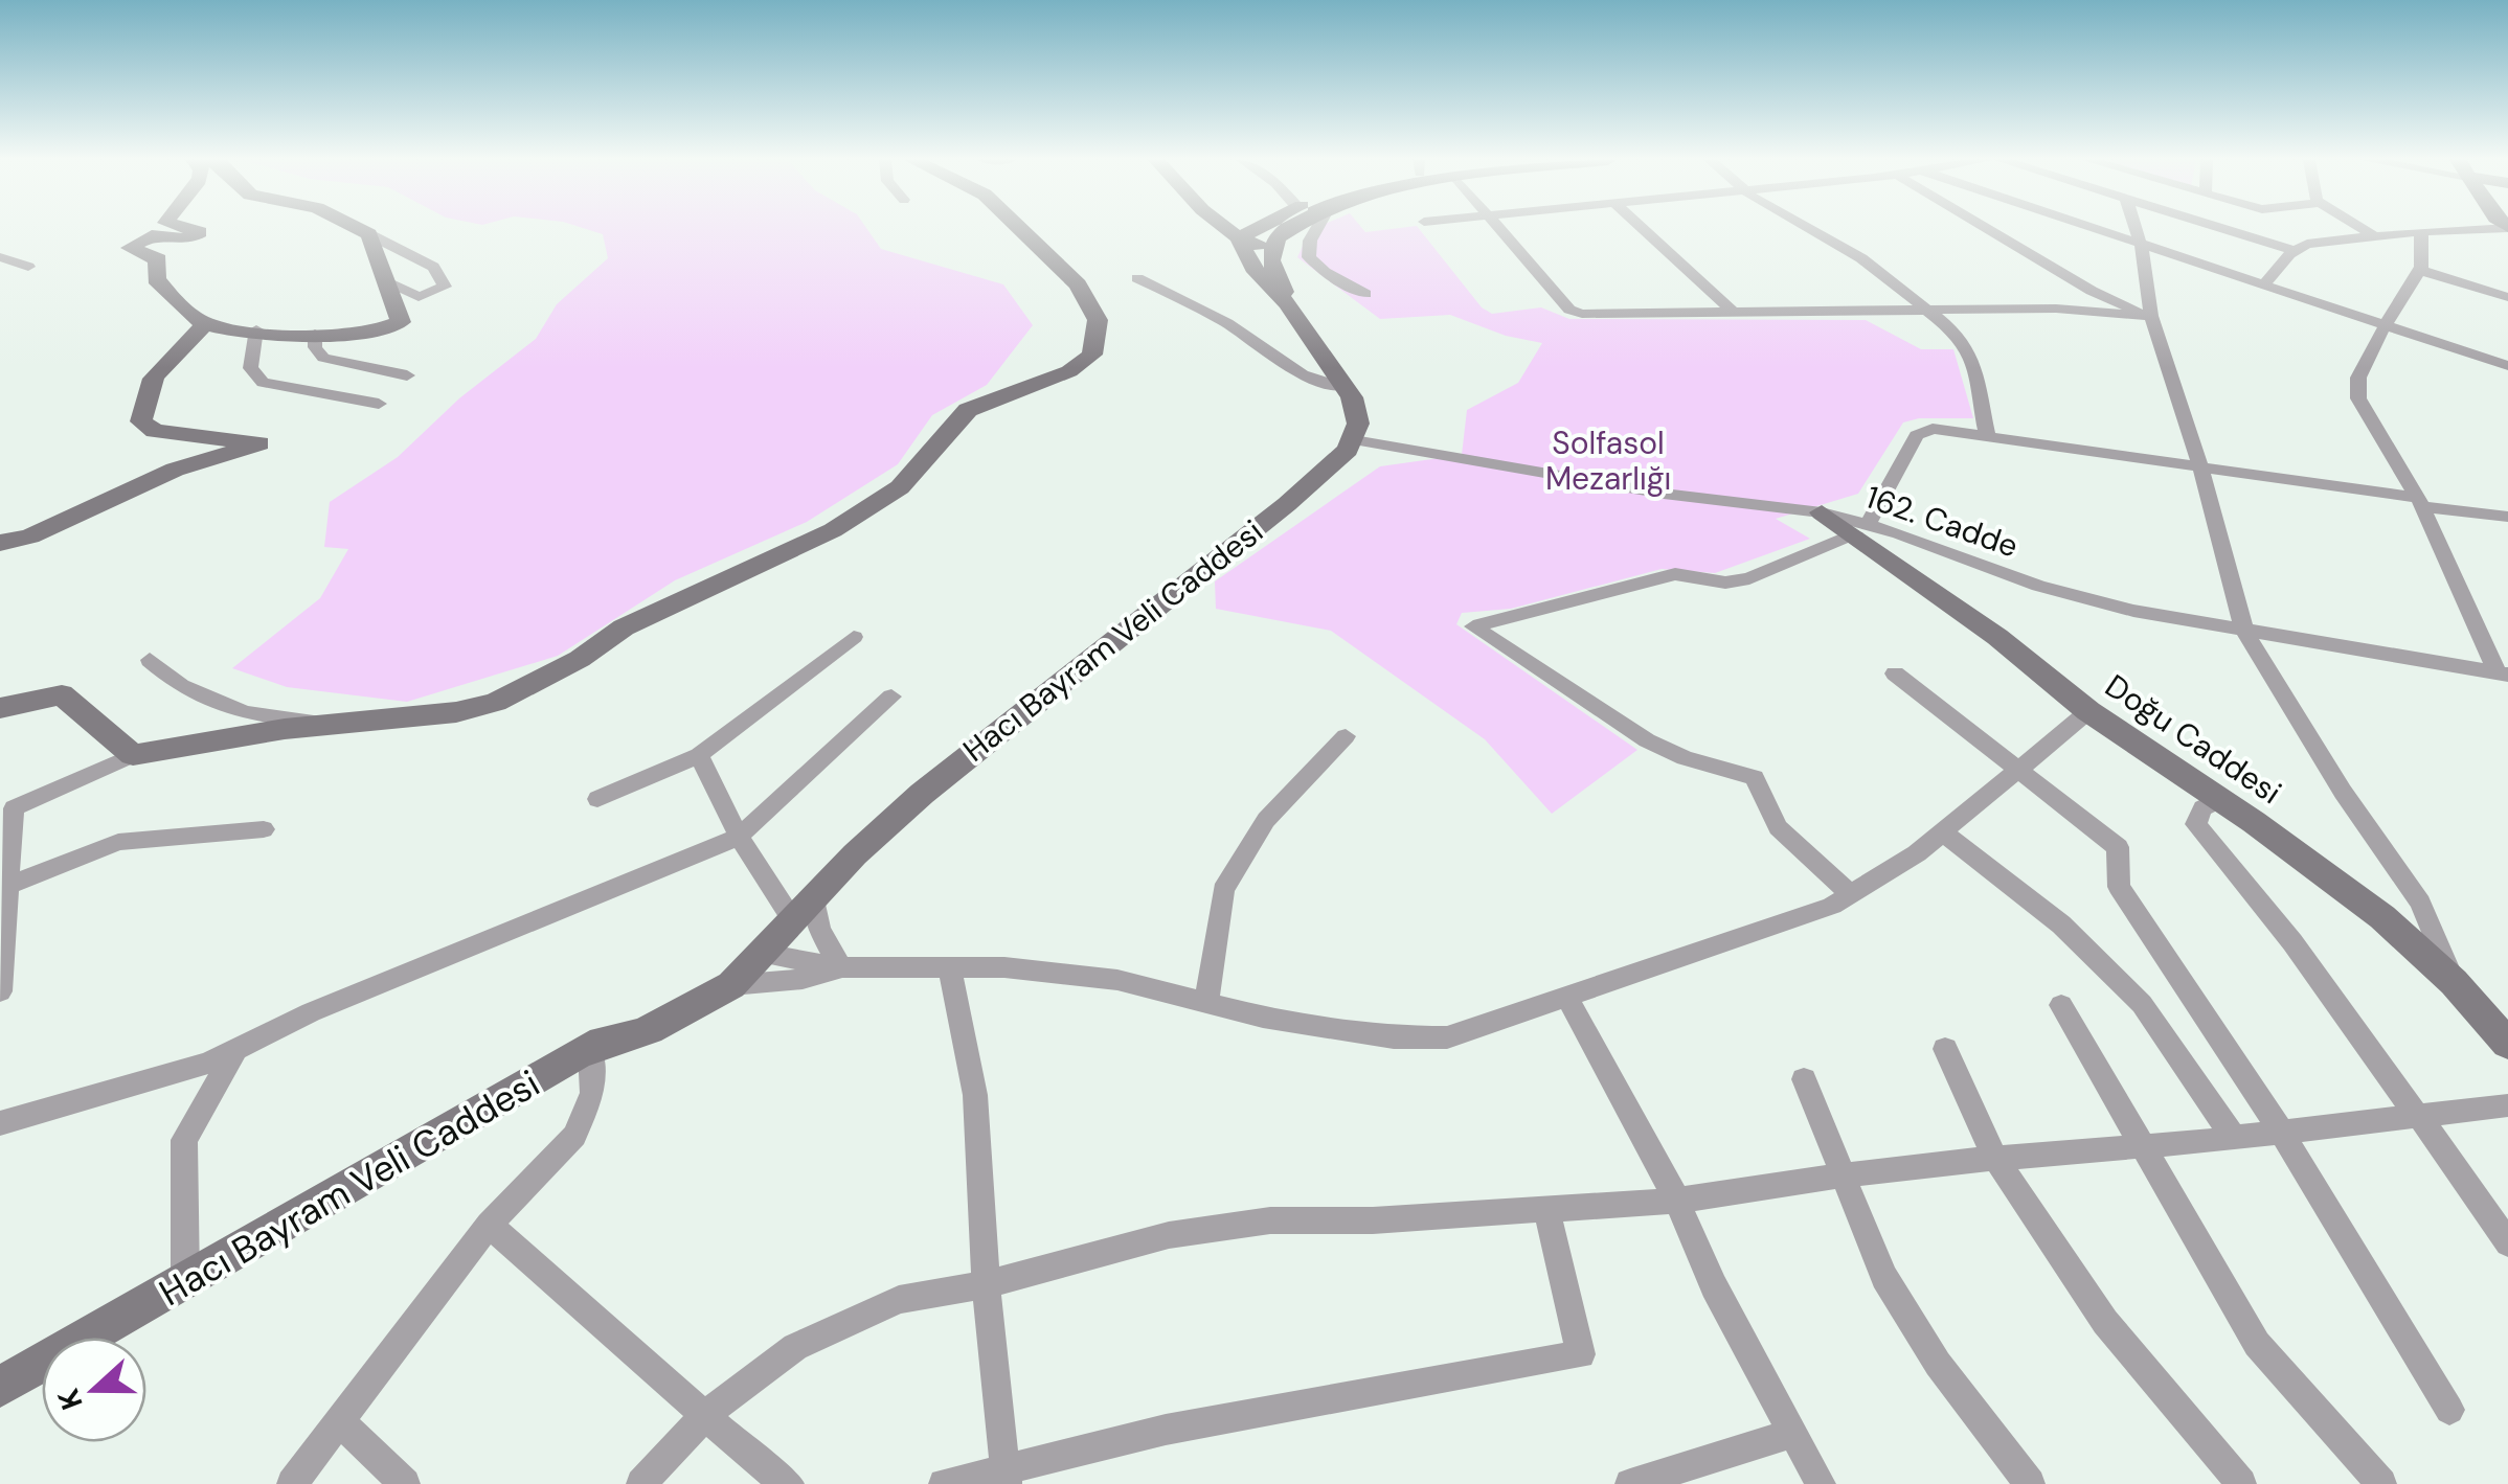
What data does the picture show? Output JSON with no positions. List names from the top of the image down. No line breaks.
{"streets":{"street":["162. Cadde","Hacı Bayram Veli Caddesi","Doğu Caddesi"]},"crossings":[["162. Cadde","Hacı Bayram Veli Caddesi"],["162. Cadde","Doğu Caddesi"]],"parks":["Solfasol Mezarlığı"],"north":"left"}
